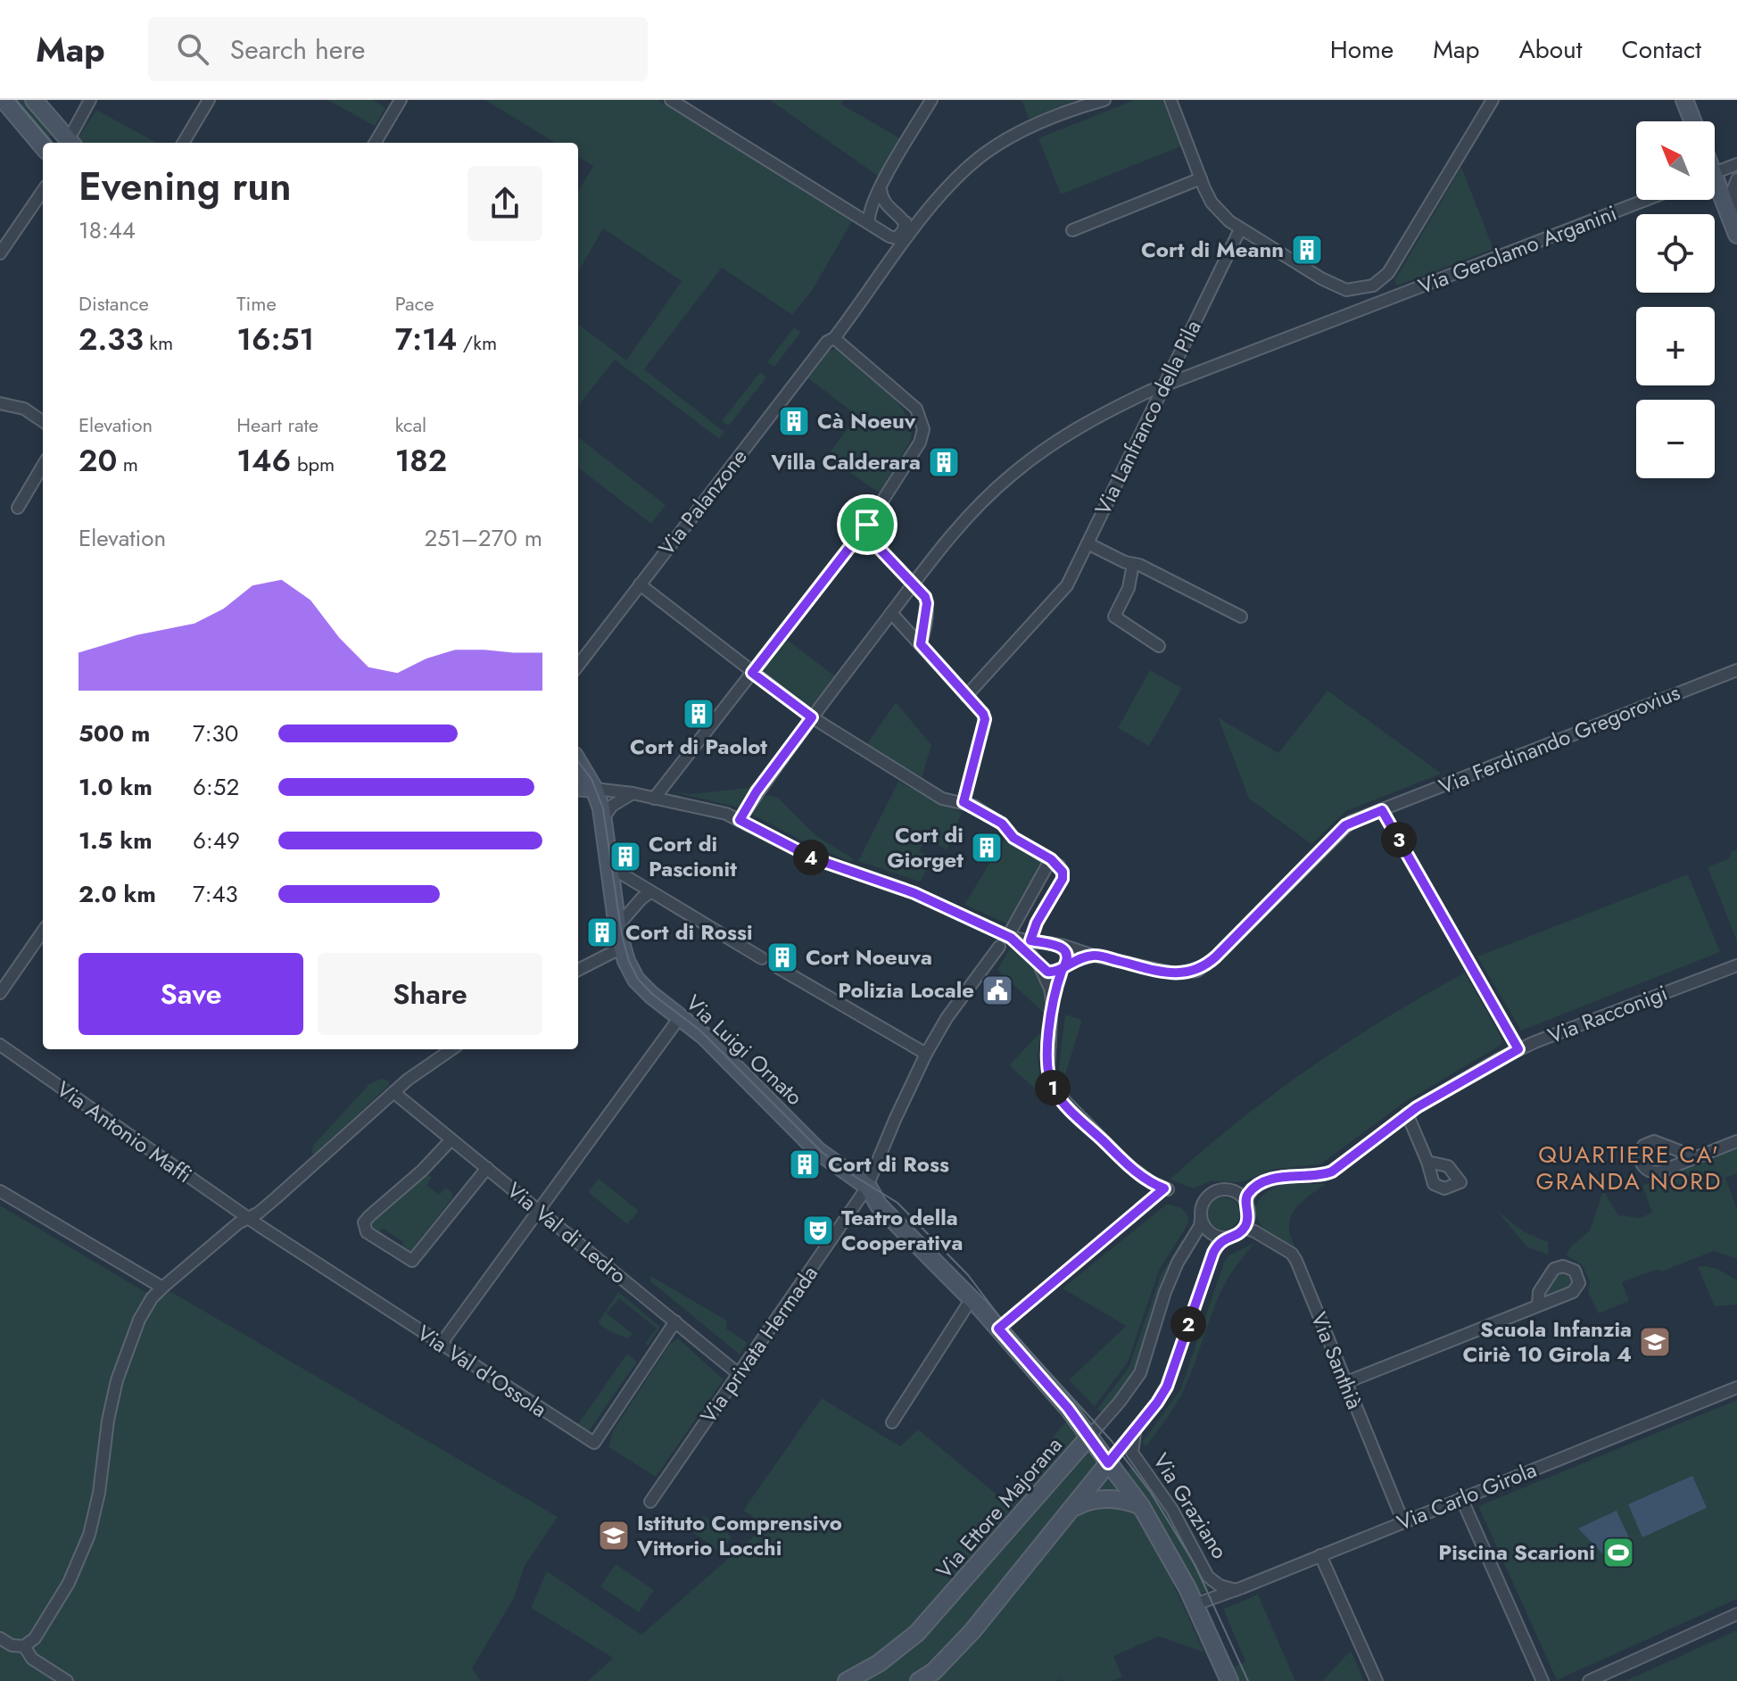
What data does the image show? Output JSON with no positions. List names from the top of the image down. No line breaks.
{"streets":{"main road":["Via Luigi Ornato","Via Graziano","Via Ettore Majorana"],"street":["Via Gerolamo Arganini","Via Lanfranco della Pila","Via Palanzone","Via Ferdinando Gregorovius","Via Racconigi","Via Antonio Maffi","Via Val di Ledro","Via privata Hermada","Via Santhià","Via Val d'Ossola","Via Carlo Girola"]},"crossings":[["Via Gerolamo Arganini","Via Lanfranco della Pila"],["Via Racconigi","Via Santhià"],["Via Racconigi","Via Ettore Majorana"],["Via Luigi Ornato","Via privata Hermada"],["Via Luigi Ornato","Via Graziano"],["Via Antonio Maffi","Via Val d'Ossola"],["Via Val di Ledro","Via privata Hermada"],["Via Val di Ledro","Via Val d'Ossola"],["Via privata Hermada","Via Graziano"],["Via Santhià","Via Carlo Girola"],["Via Santhià","Via Ettore Majorana"],["Via Carlo Girola","Via Graziano"],["Via Graziano","Via Ettore Majorana"]],"districts":["QUARTIERE CA' GRANDA NORD"],"places":{"building":["Cort di Meann","Cà Noeuv","Villa Calderara","Cort di Paolot","Cort di Giorget","Cort di Pascionit","Cort di Rossi","Cort Noeuva","Cort di Ross"],"public building":["Polizia Locale"],"theatre":["Teatro della Cooperativa"],"school or university":["Scuola Infanzia Ciriè 10 Girola 4","Istituto Comprensivo Vittorio Locchi"],"sports":["Piscina Scarioni"]},"north":"top left","page":{"header":"Map","search":"Search here","nav":["Home","Map","About","Contact"],"map_buttons":["+","−"],"heading":["Evening run","18:44"],"stats":[["Distance","2.33 km"],["Time","16:51"],["Pace","7:14 /km"],["Elevation","20 m"],["Heart rate","146 bpm"],["kcal","182"]],"chart":["Elevation","251–270 m"],"list":[{"name":"500 m","note":"7:30"},{"name":"1.0 km","note":"6:52"},{"name":"1.5 km","note":"6:49"},{"name":"2.0 km","note":"7:43"}],"pins":["3","4","1","2"],"buttons":["Save","Share"]}}
